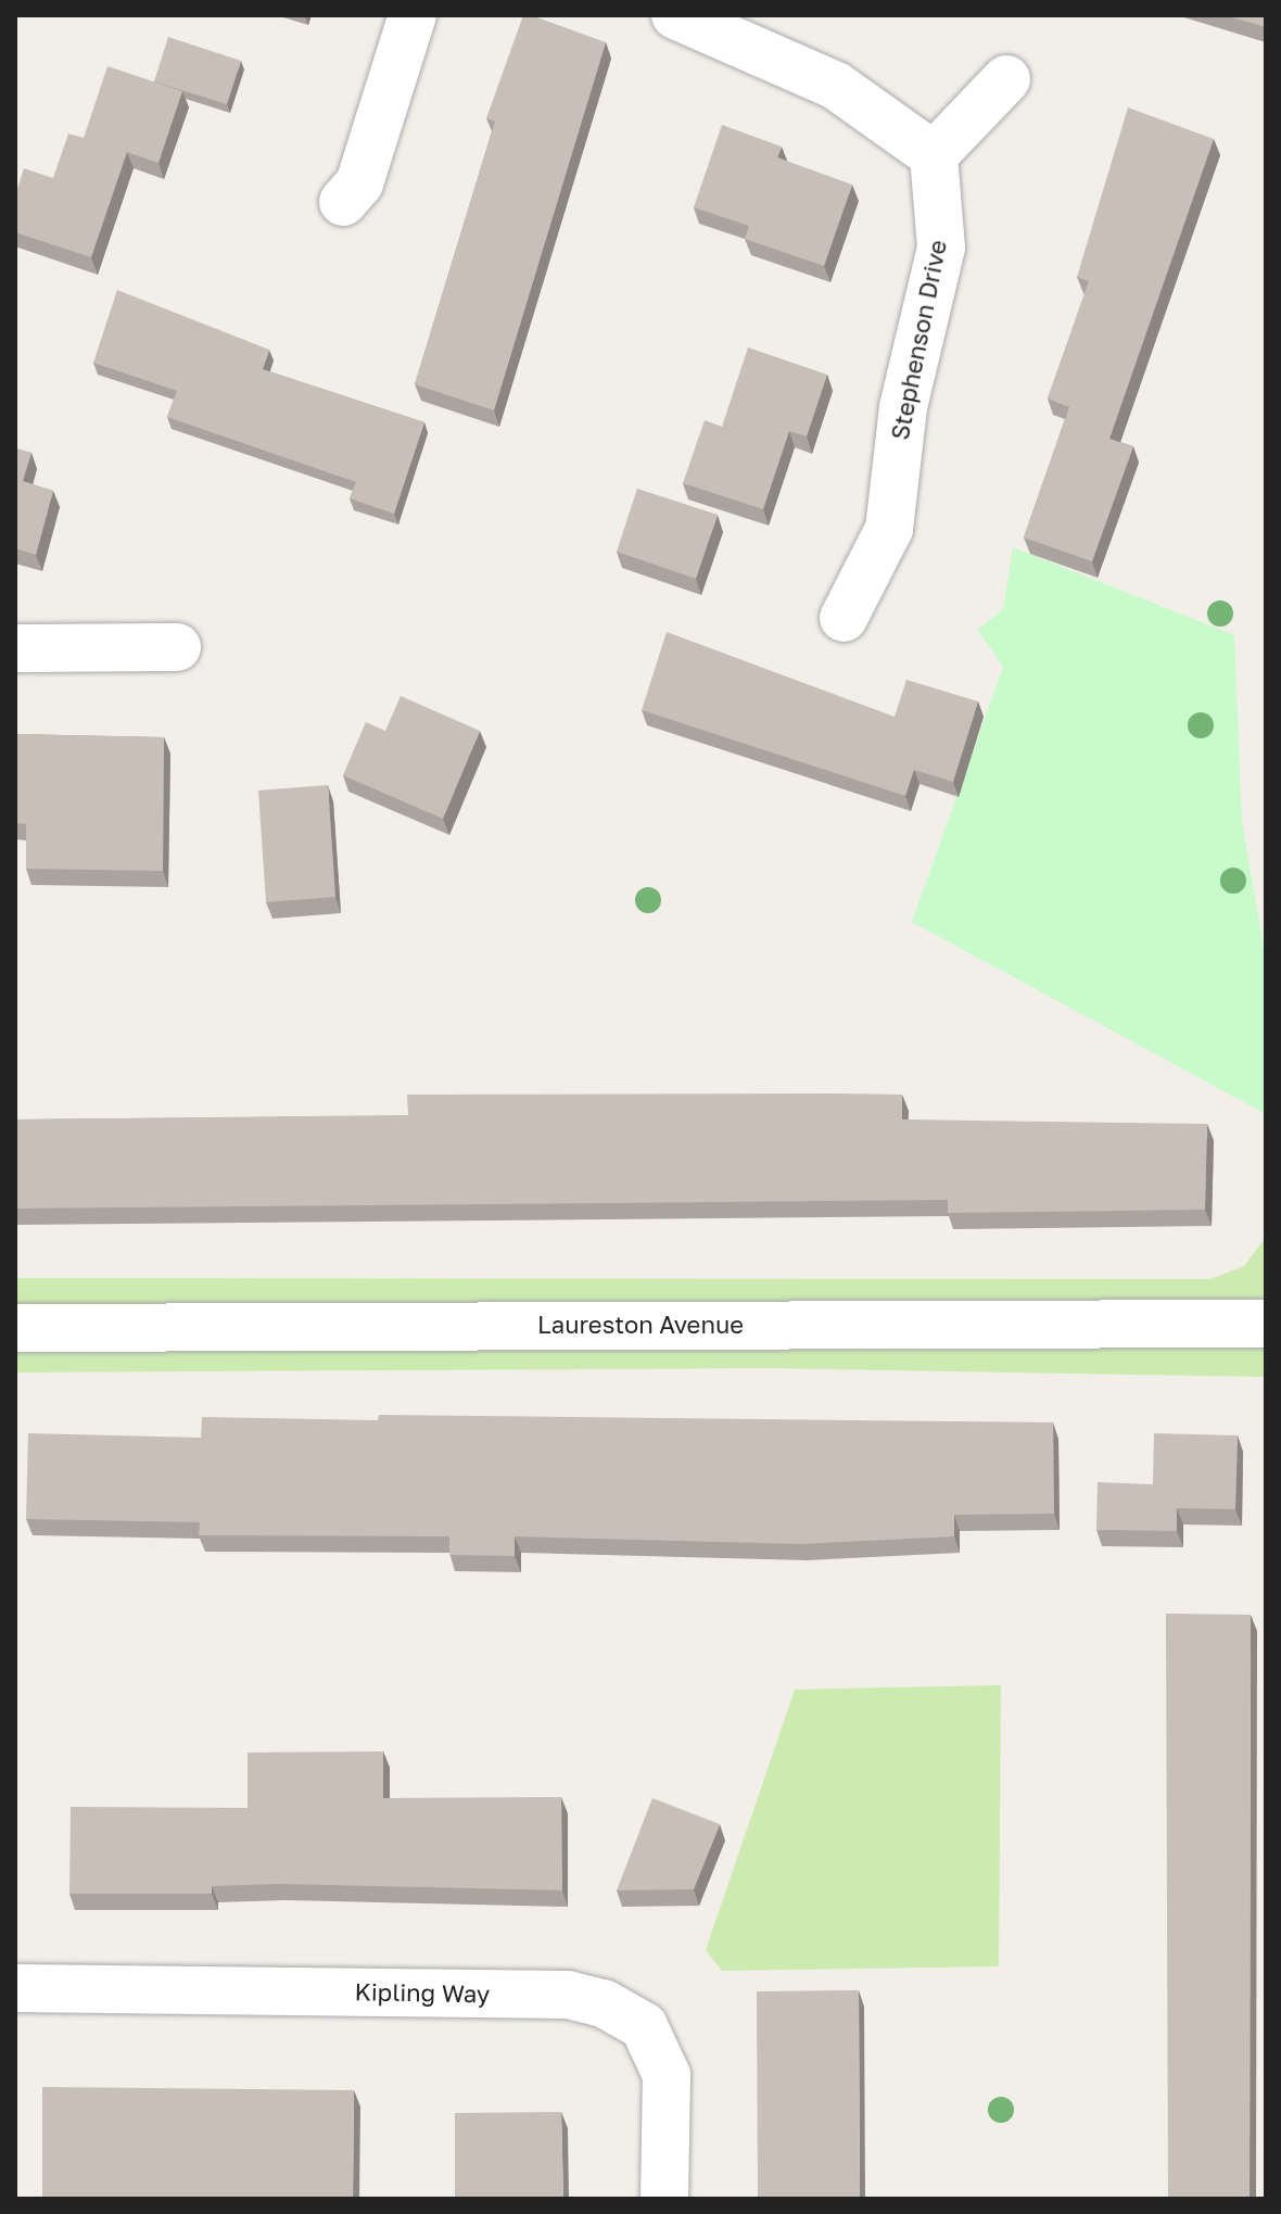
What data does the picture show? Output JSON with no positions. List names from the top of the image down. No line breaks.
{"streets":{"street":["Stephenson Drive","Laureston Avenue","Kipling Way"]}}
